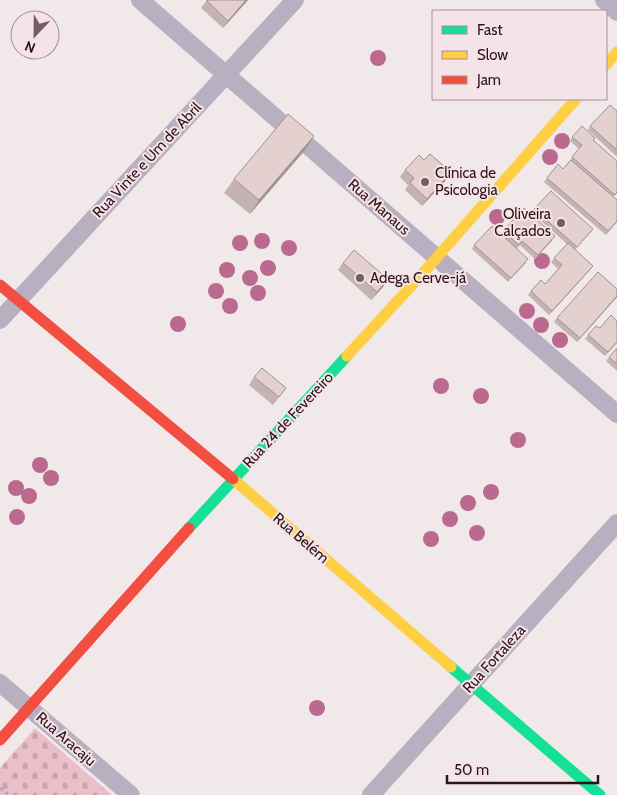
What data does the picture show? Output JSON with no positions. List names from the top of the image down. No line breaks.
{"streets":{"main road":["Rua 24 de Fevereiro","Rua Belém"],"street":["Rua Vinte e Um de Abril","Rua Manaus","Rua Fortaleza","Rua Aracaju"]},"crossings":[["Rua Vinte e Um de Abril","Rua Manaus"],["Rua Vinte e Um de Abril","Rua Belém"],["Rua Manaus","Rua 24 de Fevereiro"],["Rua 24 de Fevereiro","Rua Belém"],["Rua 24 de Fevereiro","Rua Aracaju"],["Rua Belém","Rua Fortaleza"]],"places":["Clínica de Psicologia","Oliveira Calçados","Adega Cerve-já"],"legend":["Fast","Slow","Jam"],"scale_bar":"50 m","north":"bottom"}
